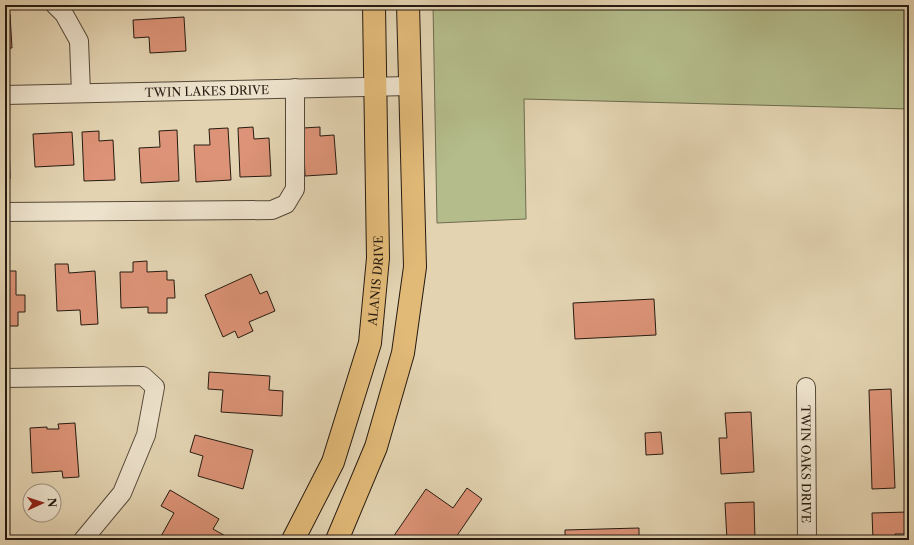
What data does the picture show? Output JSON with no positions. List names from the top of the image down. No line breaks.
{"streets":{"main road":["ALANIS DRIVE"],"street":["TWIN LAKES DRIVE","TWIN OAKS DRIVE"]},"crossings":[["TWIN LAKES DRIVE","ALANIS DRIVE"]],"north":"right"}
